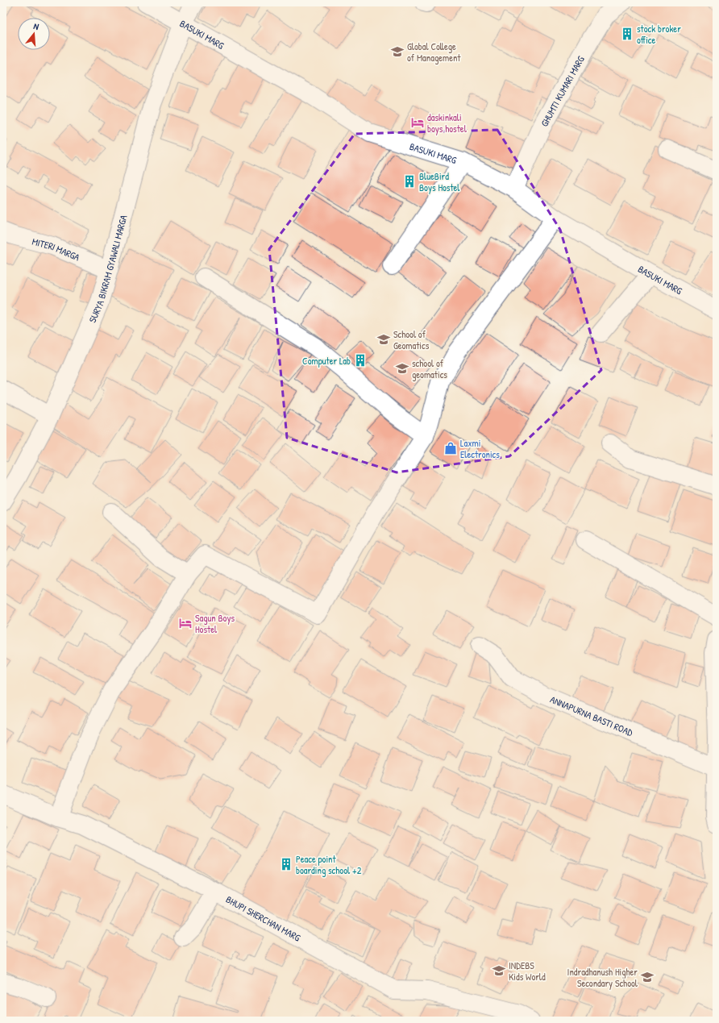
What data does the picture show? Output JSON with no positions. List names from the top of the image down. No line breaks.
{"streets":{"street":["BASUKI MARG","GHUMTI KUMARI MARG","MITERI MARGA","SURYA BIKRAM GYAWALI MARGA","ANNAPURNA BASTI ROAD","BHUPI SHERCHAN MARG"]},"crossings":[["BASUKI MARG","GHUMTI KUMARI MARG"],["BASUKI MARG","SURYA BIKRAM GYAWALI MARGA"],["MITERI MARGA","SURYA BIKRAM GYAWALI MARGA"]],"places":{"building":["stock broker office","BlueBird Boys Hostel","Computer Lab","Peace point boarding school +2"],"school or university":["Global College of Management","School of Geomatics","school of geomatics","INDEBS Kids World","Indradhanush Higher Secondary School"],"hotel":["daskinkali boys hostel","Sagun Boys Hostel"],"shop":["Laxmi Electronics"]},"north":"top"}
